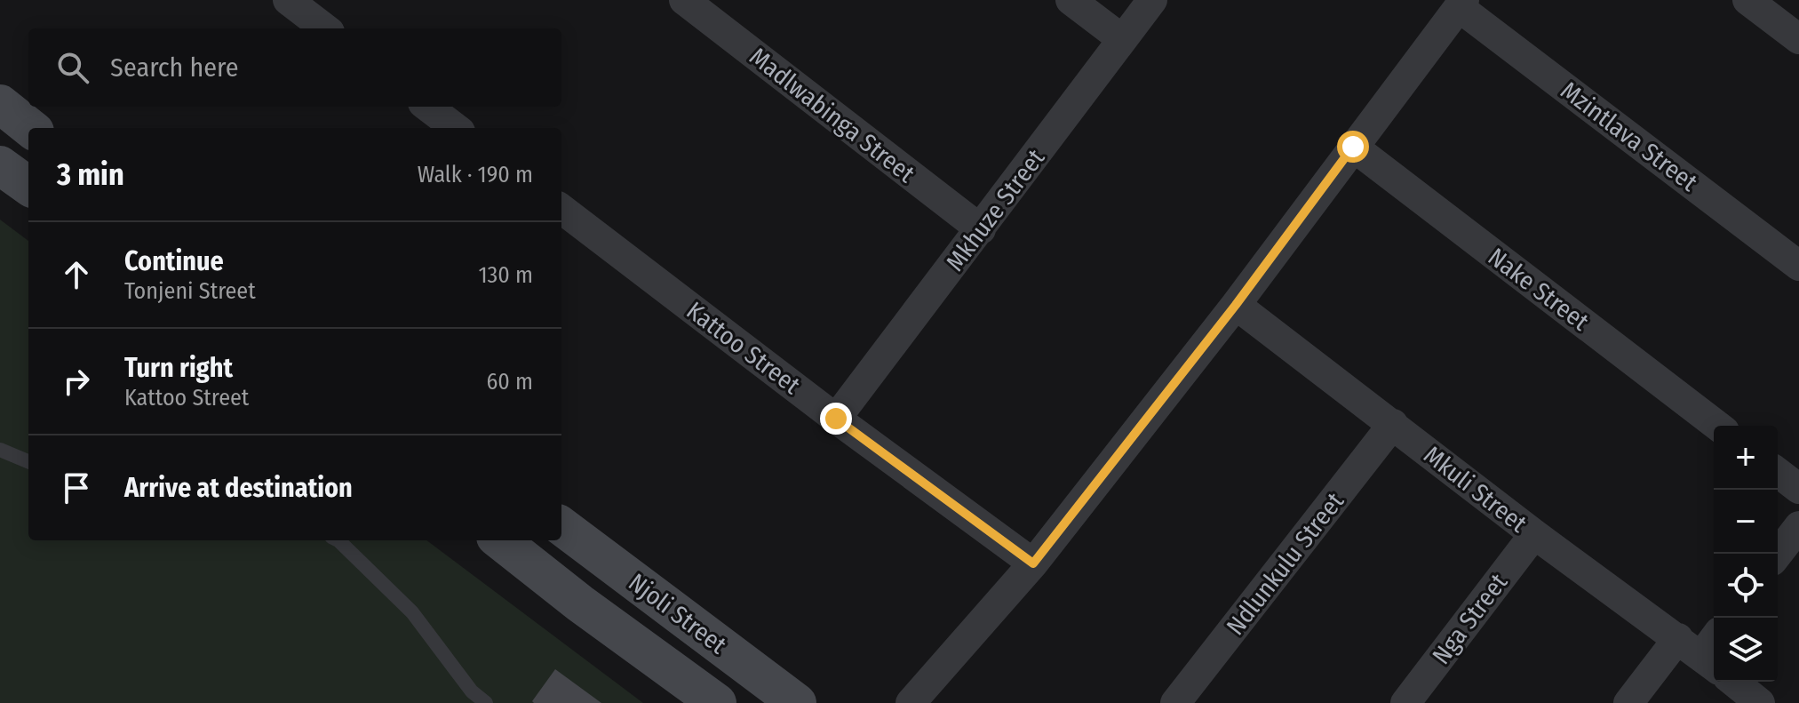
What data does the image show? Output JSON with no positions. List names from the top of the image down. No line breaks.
{"streets":{"main road":["Njoli Street"],"street":["Madlwabinga Street","Mzintlava Street","Mkhuze Street","Nake Street","Kattoo Street","Mkuli Street","Ndlunkulu Street","Nga Street"]},"crossings":[["Madlwabinga Street","Mkhuze Street"],["Mkhuze Street","Kattoo Street"],["Mkuli Street","Ndlunkulu Street"],["Mkuli Street","Nga Street"]],"page":{"search":"Search here","heading":["3 min","Walk · 190 m"],"list":[["Continue","Tonjeni Street","130 m"],["Turn right","Kattoo Street","60 m"],"Arrive at destination"],"map_buttons":["+","−"]}}
